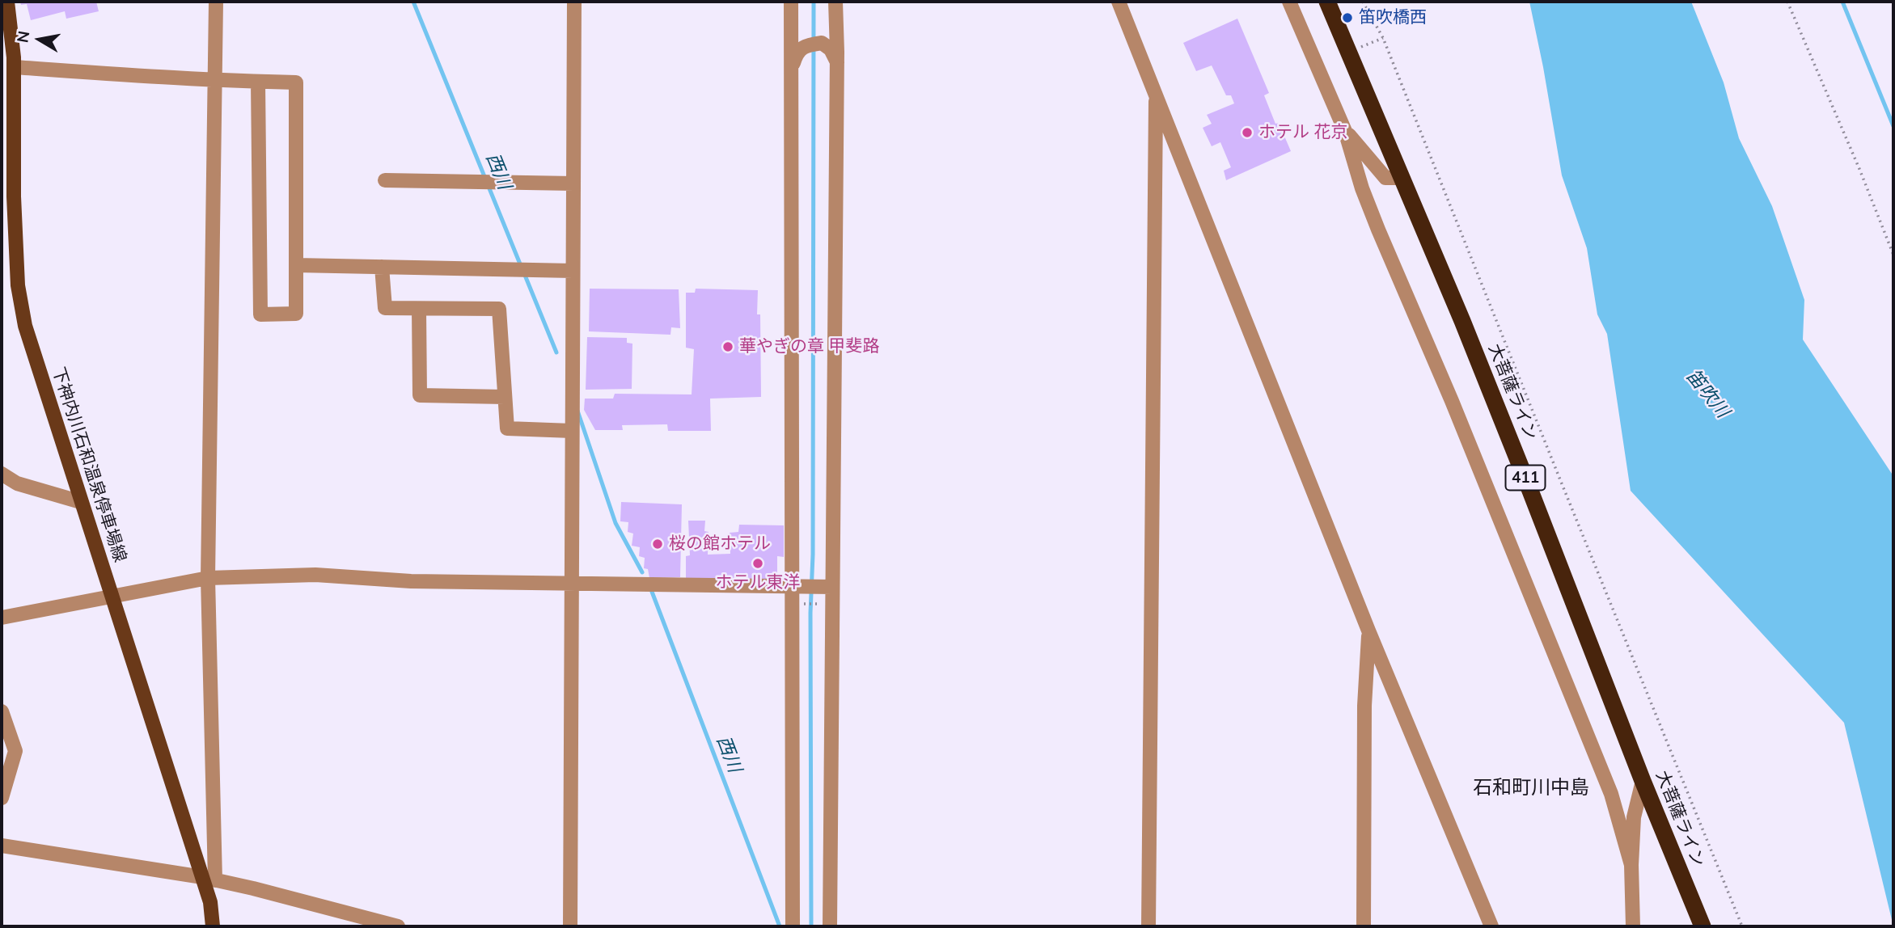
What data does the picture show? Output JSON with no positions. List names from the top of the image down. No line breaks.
{"streets":{"highway":["大菩薩ライン","411"],"main road":["下神内川石和温泉停車場線"]},"districts":["石和町川中島"],"water":["西川","笛吹川"],"places":["笛吹橋西","ホテル 花京","華やぎの章 甲斐路","桜の館ホテル","ホテル東洋"],"north":"left"}
